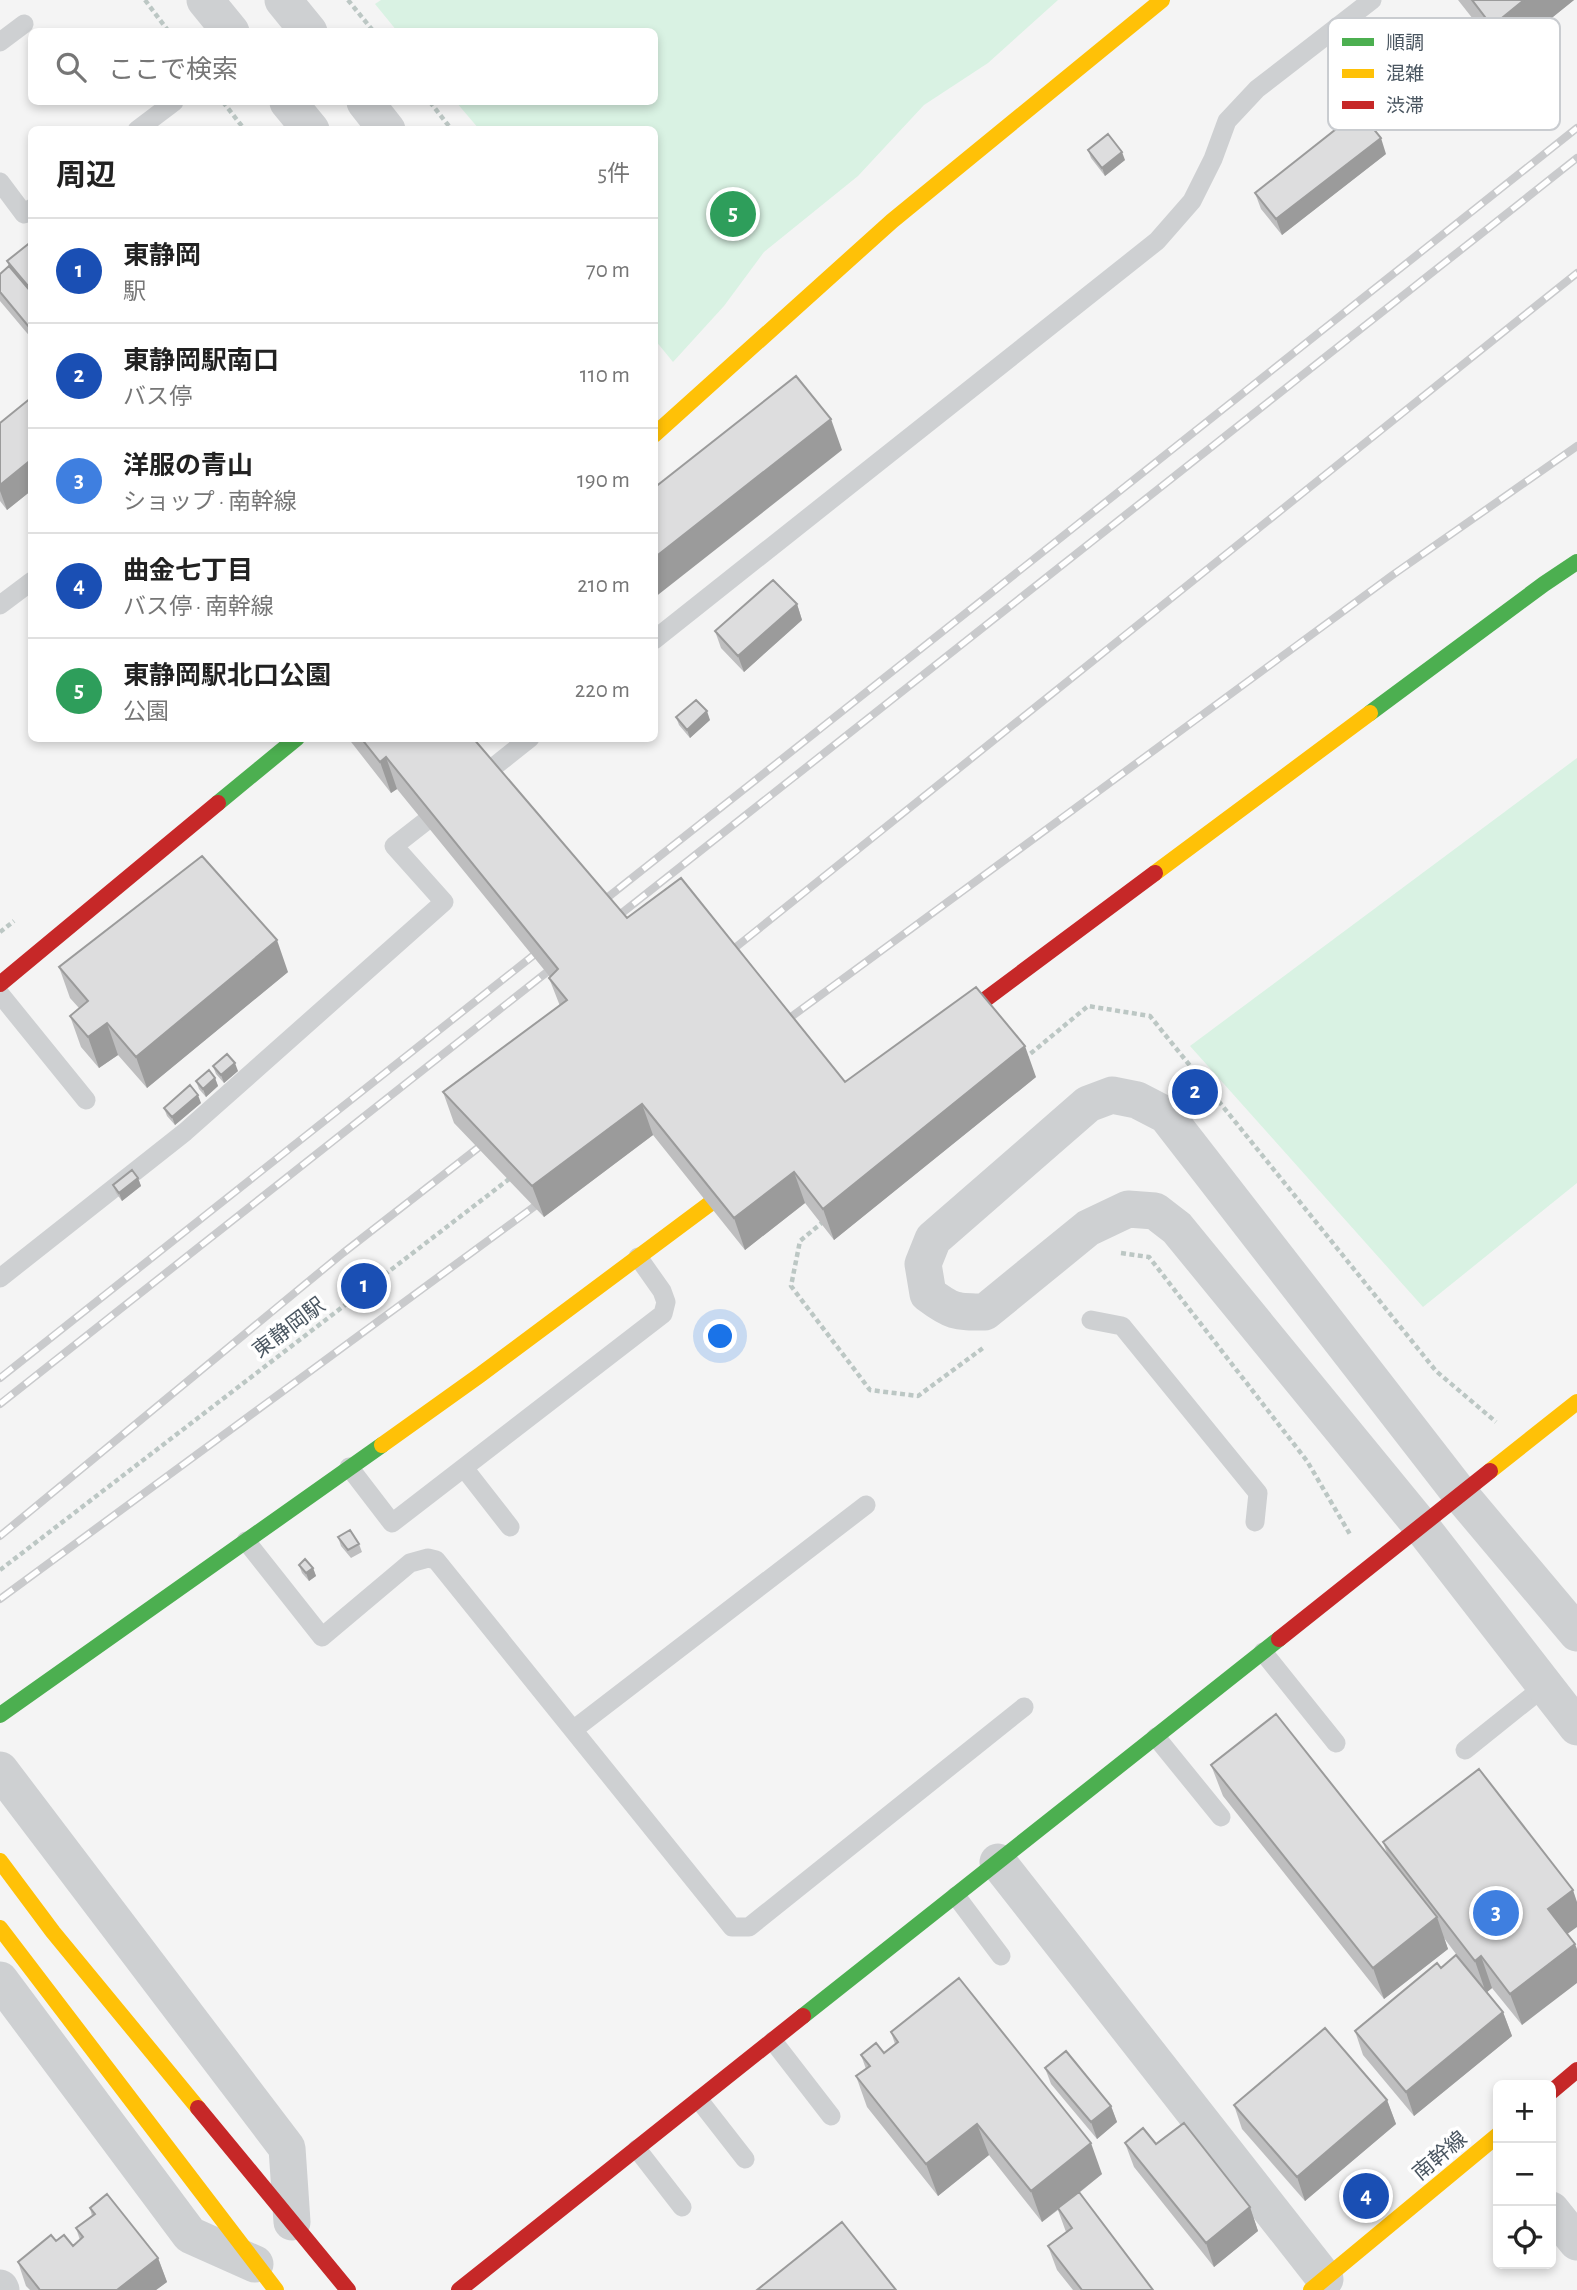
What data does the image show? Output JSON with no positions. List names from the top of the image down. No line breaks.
{"streets":{"street":["南幹線"],"path":["東静岡駅"]},"legend":["順調","混雑","渋滞"],"page":{"search":"ここで検索","heading":["周辺","5件"],"pins":["5","2","1","3","4"],"list":[{"mark":"1","name":"東静岡","note":"駅","value":"70 m"},{"mark":"2","name":"東静岡駅南口","note":"バス停","value":"110 m"},{"mark":"3","name":"洋服の青山","note":"ショップ · 南幹線","value":"190 m"},{"mark":"4","name":"曲金七丁目","note":"バス停 · 南幹線","value":"210 m"},{"mark":"5","name":"東静岡駅北口公園","note":"公園","value":"220 m"}],"map_buttons":["+","−"]}}
